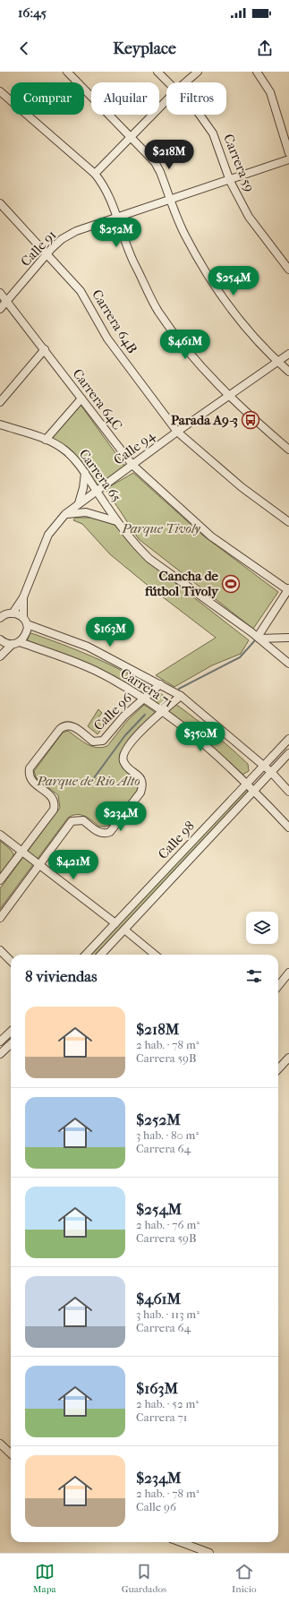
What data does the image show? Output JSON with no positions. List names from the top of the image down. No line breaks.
{"streets":{"street":["Carrera 59","Calle 91","Carrera 64B","Carrera 64C","Calle 94","Carrera 65","Carrera 71","Calle 96","Calle 98"]},"crossings":[["Carrera 59","Calle 91"],["Calle 91","Carrera 64B"],["Calle 91","Carrera 64C"],["Carrera 64B","Calle 94"],["Carrera 64C","Calle 94"],["Calle 94","Carrera 65"],["Calle 94","Carrera 71"],["Carrera 71","Calle 96"],["Carrera 71","Calle 98"]],"parks":["Parque Tivoly","Parque de Rio Alto"],"places":{"bus stop":["Parada A9-3"],"sports":["Cancha de fútbol Tivoly"]},"page":{"status":"16:45","header":"Keyplace","chip":["Comprar","Alquilar","Filtros"],"price":["$218M","$252M","$254M","$461M","$163M","$350M","$234M","$421M"],"heading":"8 viviendas","list":[{"name":"$218M","note":"2 hab. · 78 m² · Carrera 59B"},{"name":"$252M","note":"3 hab. · 80 m² · Carrera 64"},{"name":"$254M","note":"2 hab. · 76 m² · Carrera 59B"},{"name":"$461M","note":"3 hab. · 113 m² · Carrera 64"},{"name":"$163M","note":"2 hab. · 52 m² · Carrera 71"},{"name":"$234M","note":"2 hab. · 78 m² · Calle 96"}],"tabs":["Mapa","Guardados","Inicio"]}}
